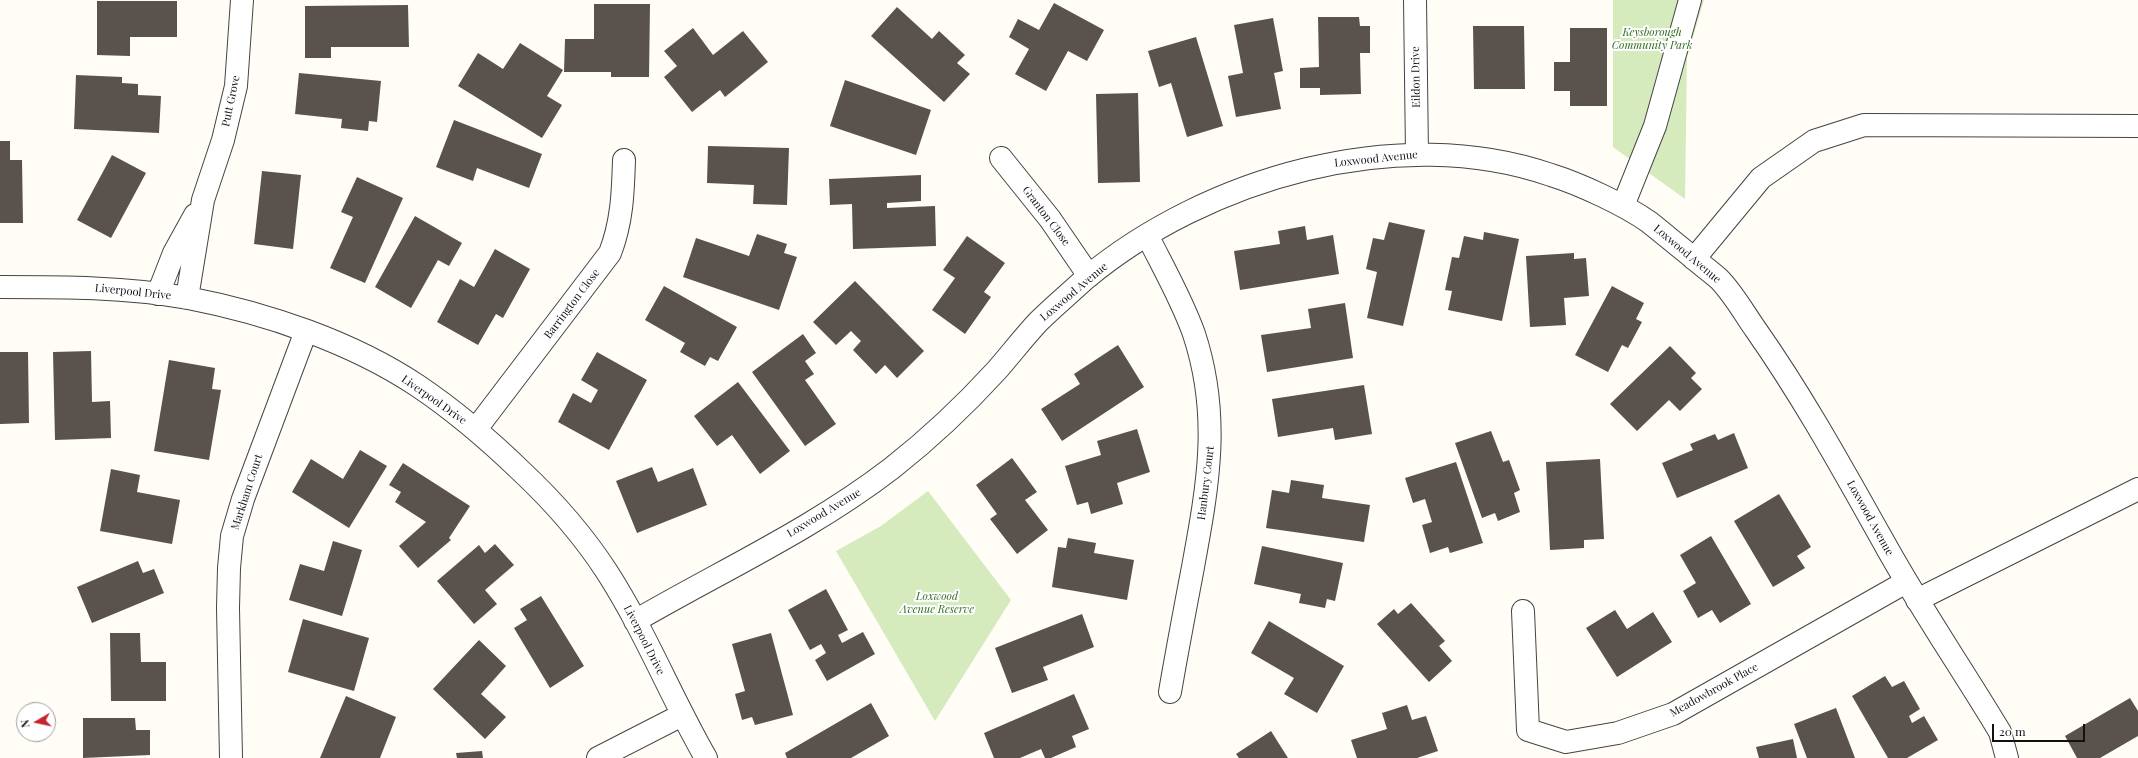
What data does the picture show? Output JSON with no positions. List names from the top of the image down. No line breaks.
{"streets":{"street":["Eildon Drive","Putt Grove","Loxwood Avenue","Granton Close","Liverpool Drive","Barrington Close","Hanbury Court","Markham Court","Meadowbrook Place"]},"crossings":[["Eildon Drive","Loxwood Avenue"],["Putt Grove","Liverpool Drive"],["Loxwood Avenue","Granton Close"],["Loxwood Avenue","Liverpool Drive"],["Loxwood Avenue","Hanbury Court"],["Loxwood Avenue","Meadowbrook Place"],["Liverpool Drive","Barrington Close"],["Liverpool Drive","Markham Court"]],"parks":["Keysborough Community Park","Loxwood Avenue Reserve"],"scale_bar":"20 m","north":"left"}
